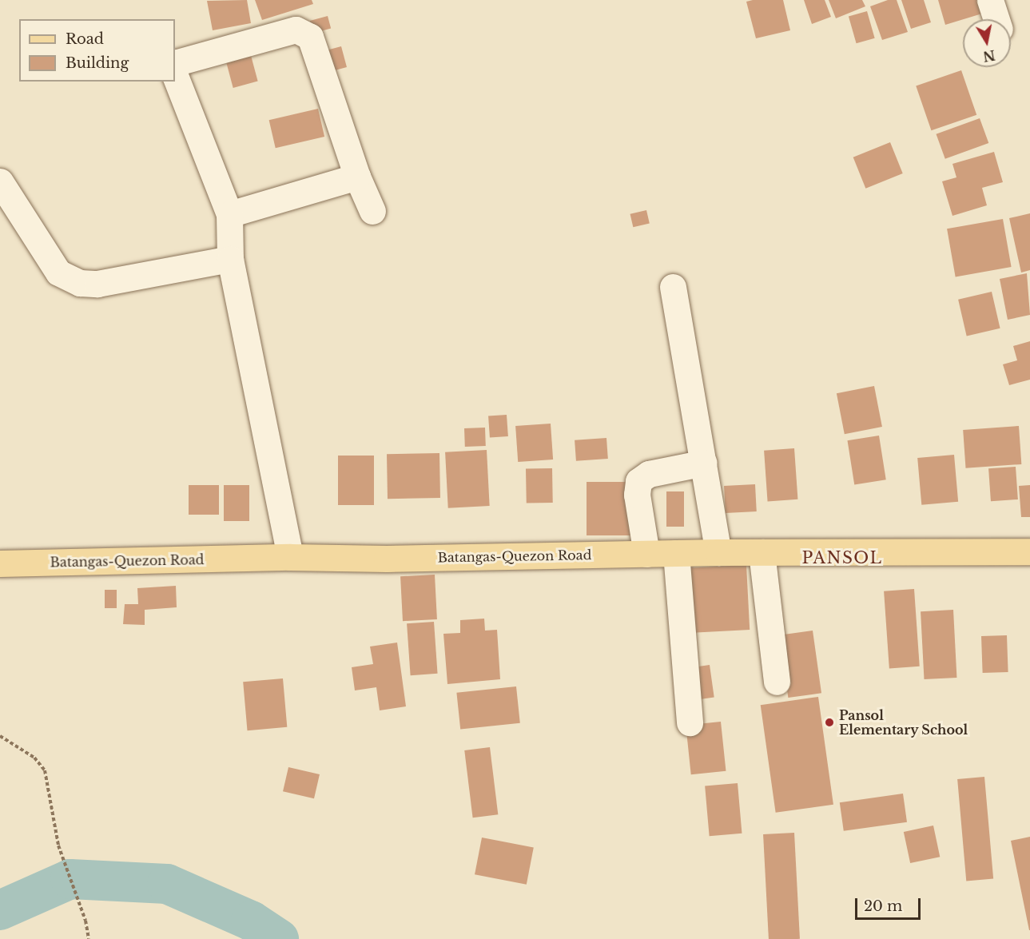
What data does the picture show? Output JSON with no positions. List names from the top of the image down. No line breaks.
{"streets":{"main road":["Batangas-Quezon Road"]},"districts":["PANSOL"],"places":["Pansol Elementary School"],"legend":["Road","Building"],"scale_bar":"20 m","north":"bottom"}
